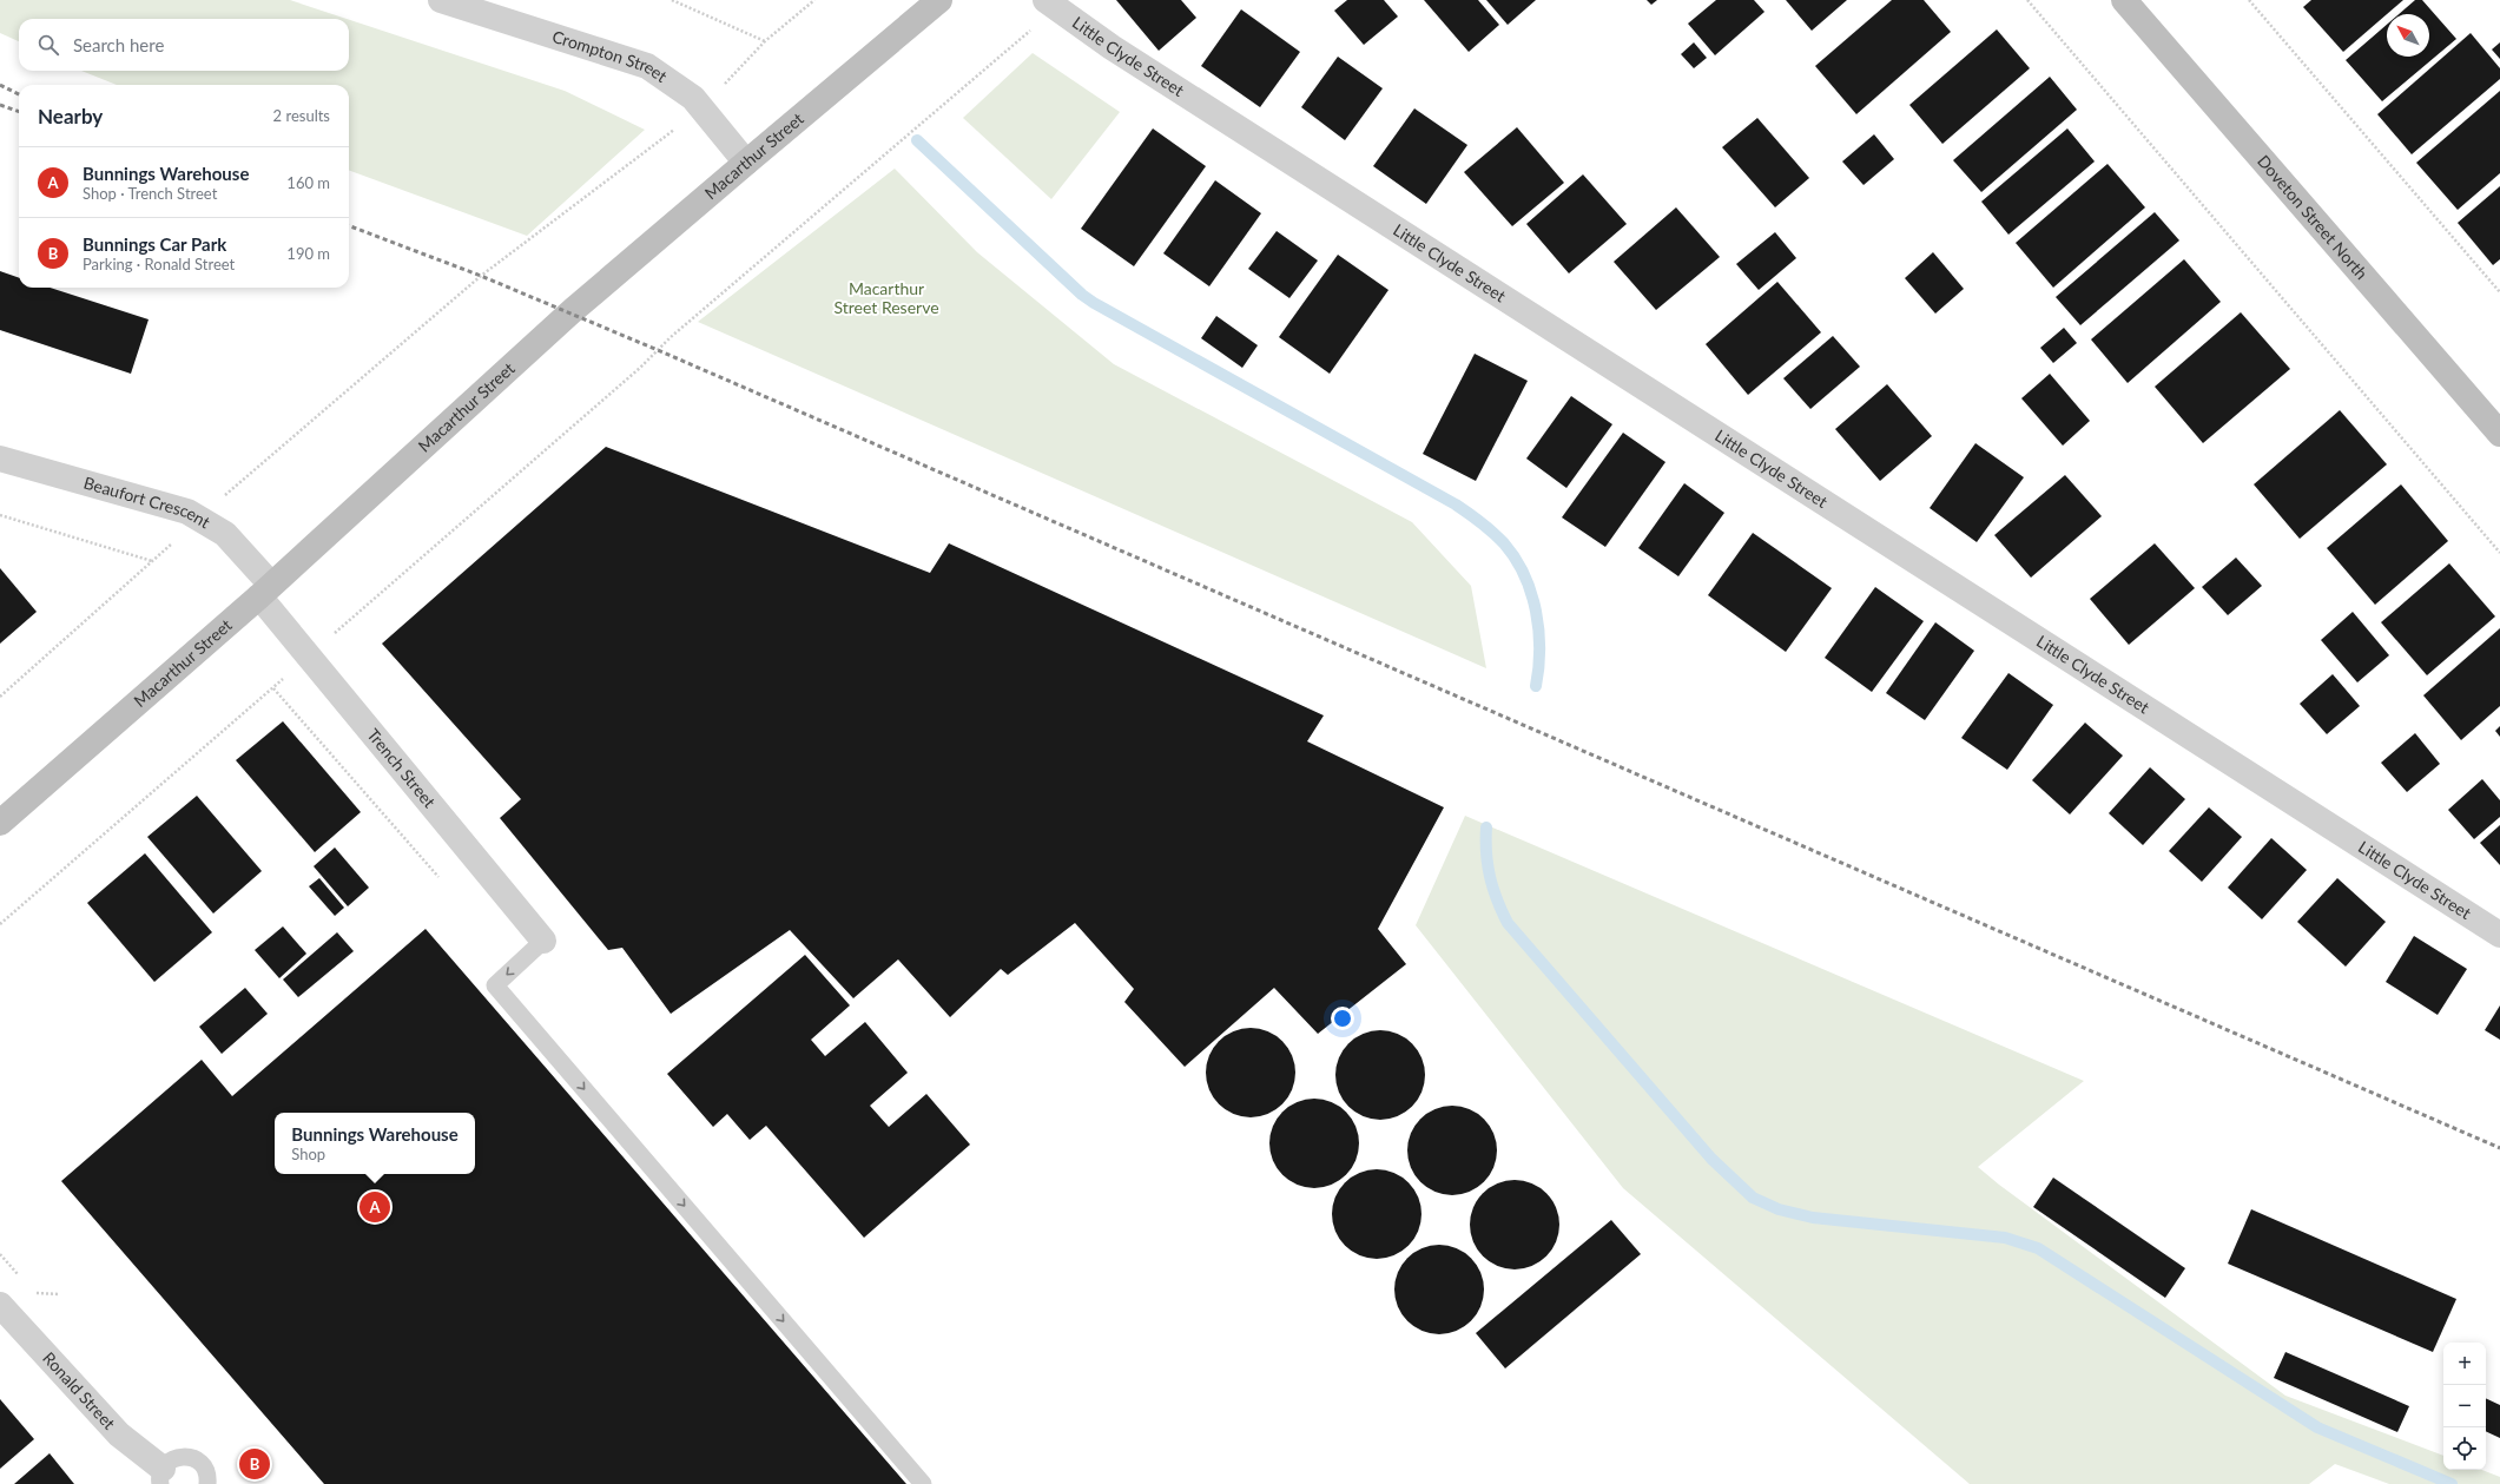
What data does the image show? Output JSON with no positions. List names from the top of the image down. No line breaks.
{"streets":{"main road":["Macarthur Street","Doveton Street North"],"street":["Crompton Street","Little Clyde Street","Beaufort Crescent","Trench Street","Ronald Street"]},"crossings":[["Crompton Street","Macarthur Street"],["Macarthur Street","Beaufort Crescent"],["Macarthur Street","Trench Street"],["Beaufort Crescent","Trench Street"]],"parks":["Macarthur Street Reserve"],"north":"top left","page":{"search":"Search here","heading":["Nearby","2 results"],"list":[{"mark":"A","name":"Bunnings Warehouse","note":"Shop · Trench Street","value":"160 m"},{"mark":"B","name":"Bunnings Car Park","note":"Parking · Ronald Street","value":"190 m"}],"popup":["Bunnings Warehouse","Shop"],"pins":["A","B"],"map_buttons":["+","−"]}}
